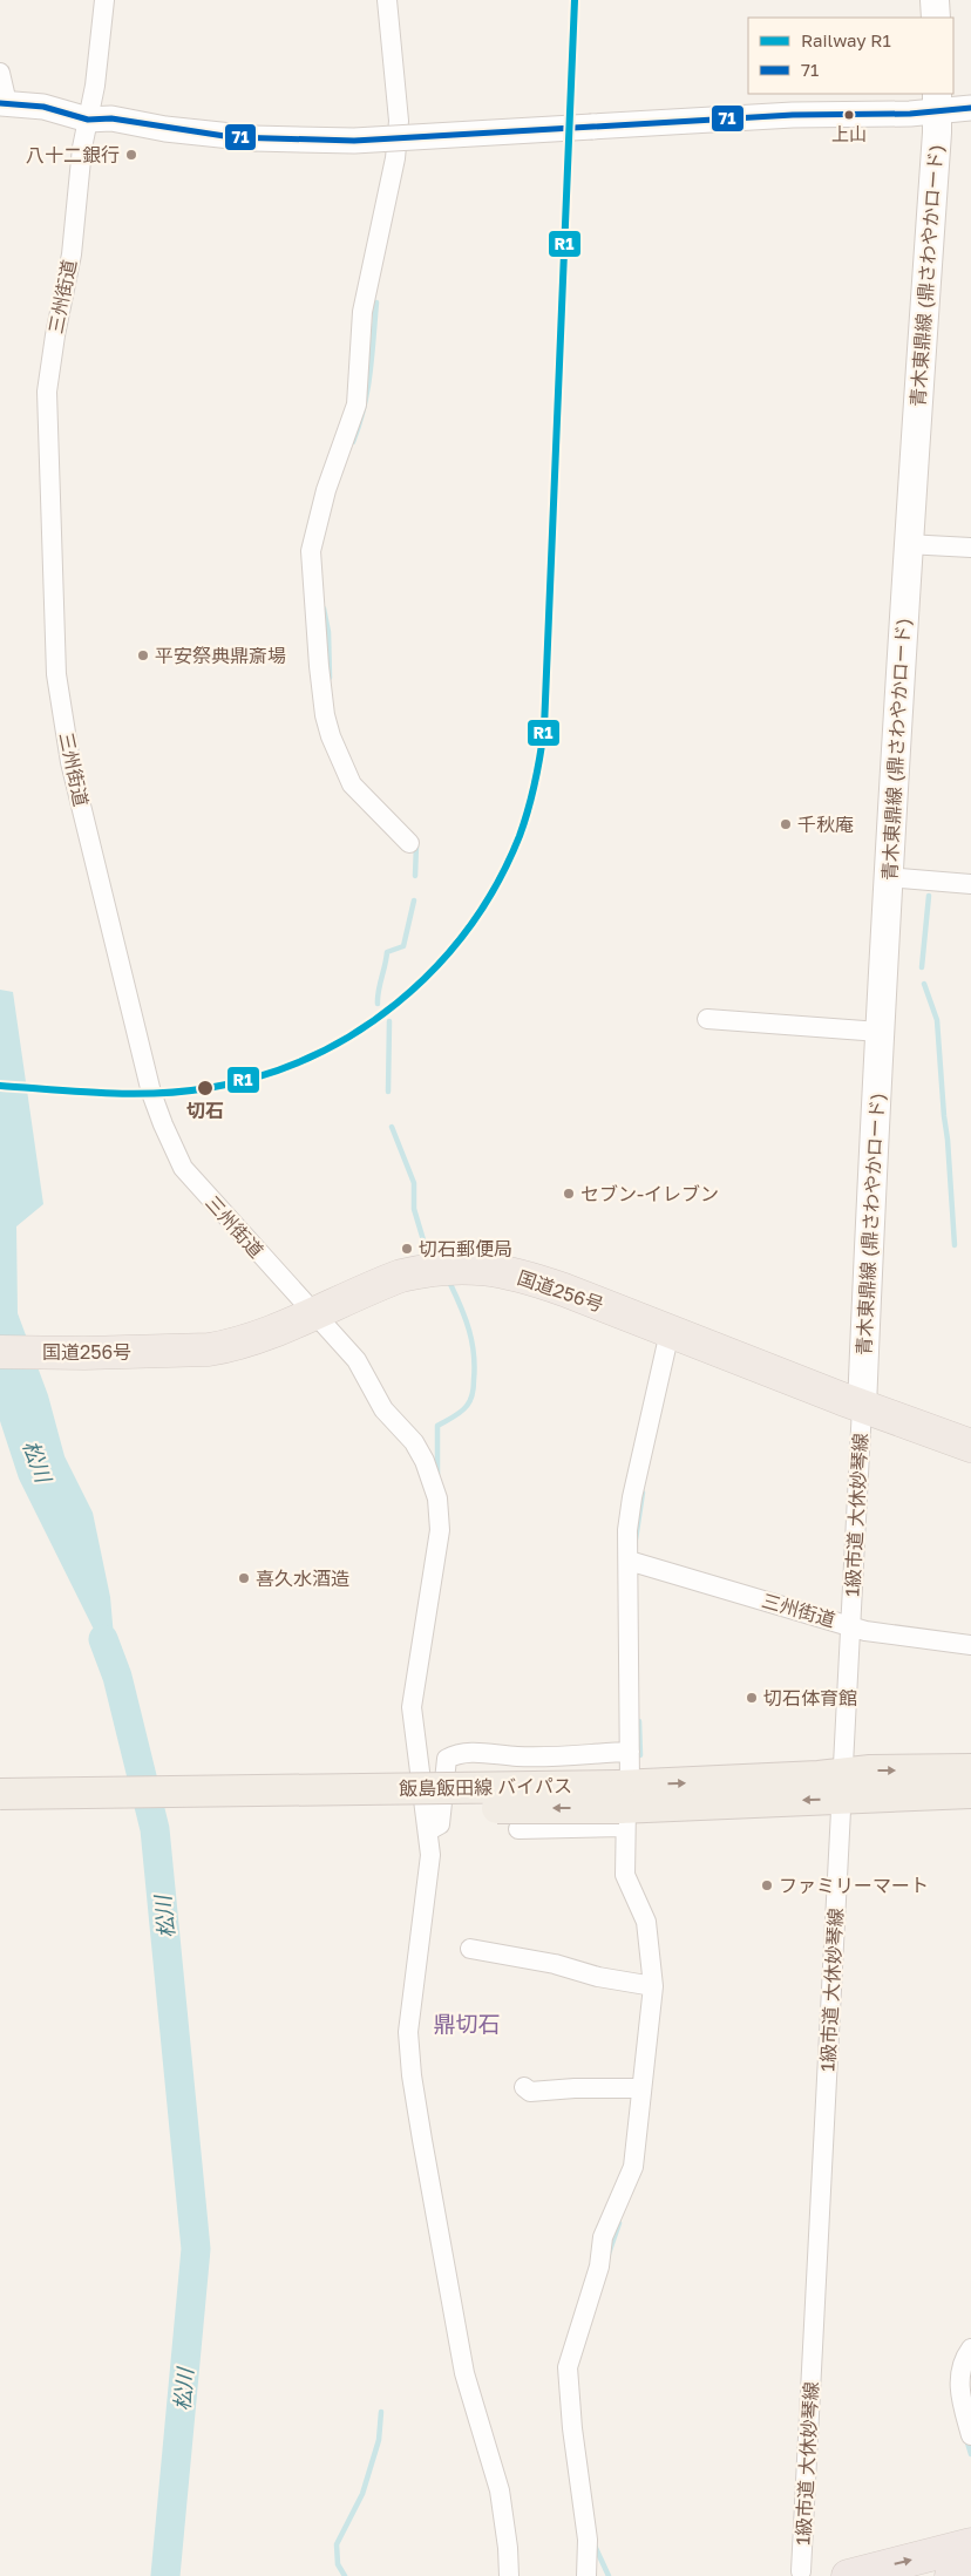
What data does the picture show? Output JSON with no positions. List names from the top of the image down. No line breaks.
{"streets":{"highway":["国道256号"],"main road":["青木東鼎線 (鼎さわやかロード)","飯島飯田線 バイパス"],"street":["三州街道","1級市道 大休妙琴線"]},"crossings":[["青木東鼎線 (鼎さわやかロード)","国道256号"],["青木東鼎線 (鼎さわやかロード)","1級市道 大休妙琴線"],["三州街道","国道256号"],["三州街道","1級市道 大休妙琴線"],["国道256号","1級市道 大休妙琴線"],["1級市道 大休妙琴線","飯島飯田線 バイパス"]],"districts":["鼎切石"],"water":["松川"],"places":["上山","八十二銀行","平安祭典鼎斎場","千秋庵","切石","セブン-イレブン","切石郵便局","喜久水酒造","切石体育館","ファミリーマート"],"lines":["rail line R1","transit line 71"],"legend":["Railway R1","71"]}
